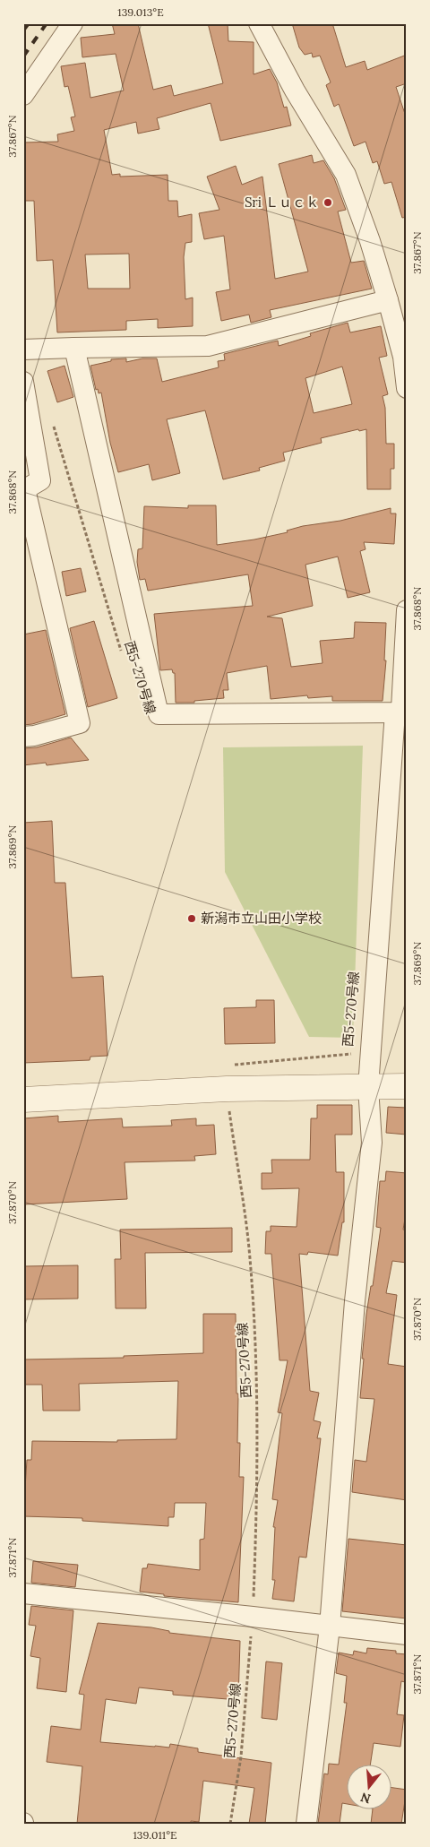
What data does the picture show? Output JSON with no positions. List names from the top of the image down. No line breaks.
{"streets":{"path":["西5-270号線"]},"places":["Sri Ｌｕｃｋ","新潟市立山田小学校"],"north":"bottom","coordinates":["139.013°E","37.867°N","37.868°N","37.869°N","37.870°N","37.871°N","139.011°E"]}
